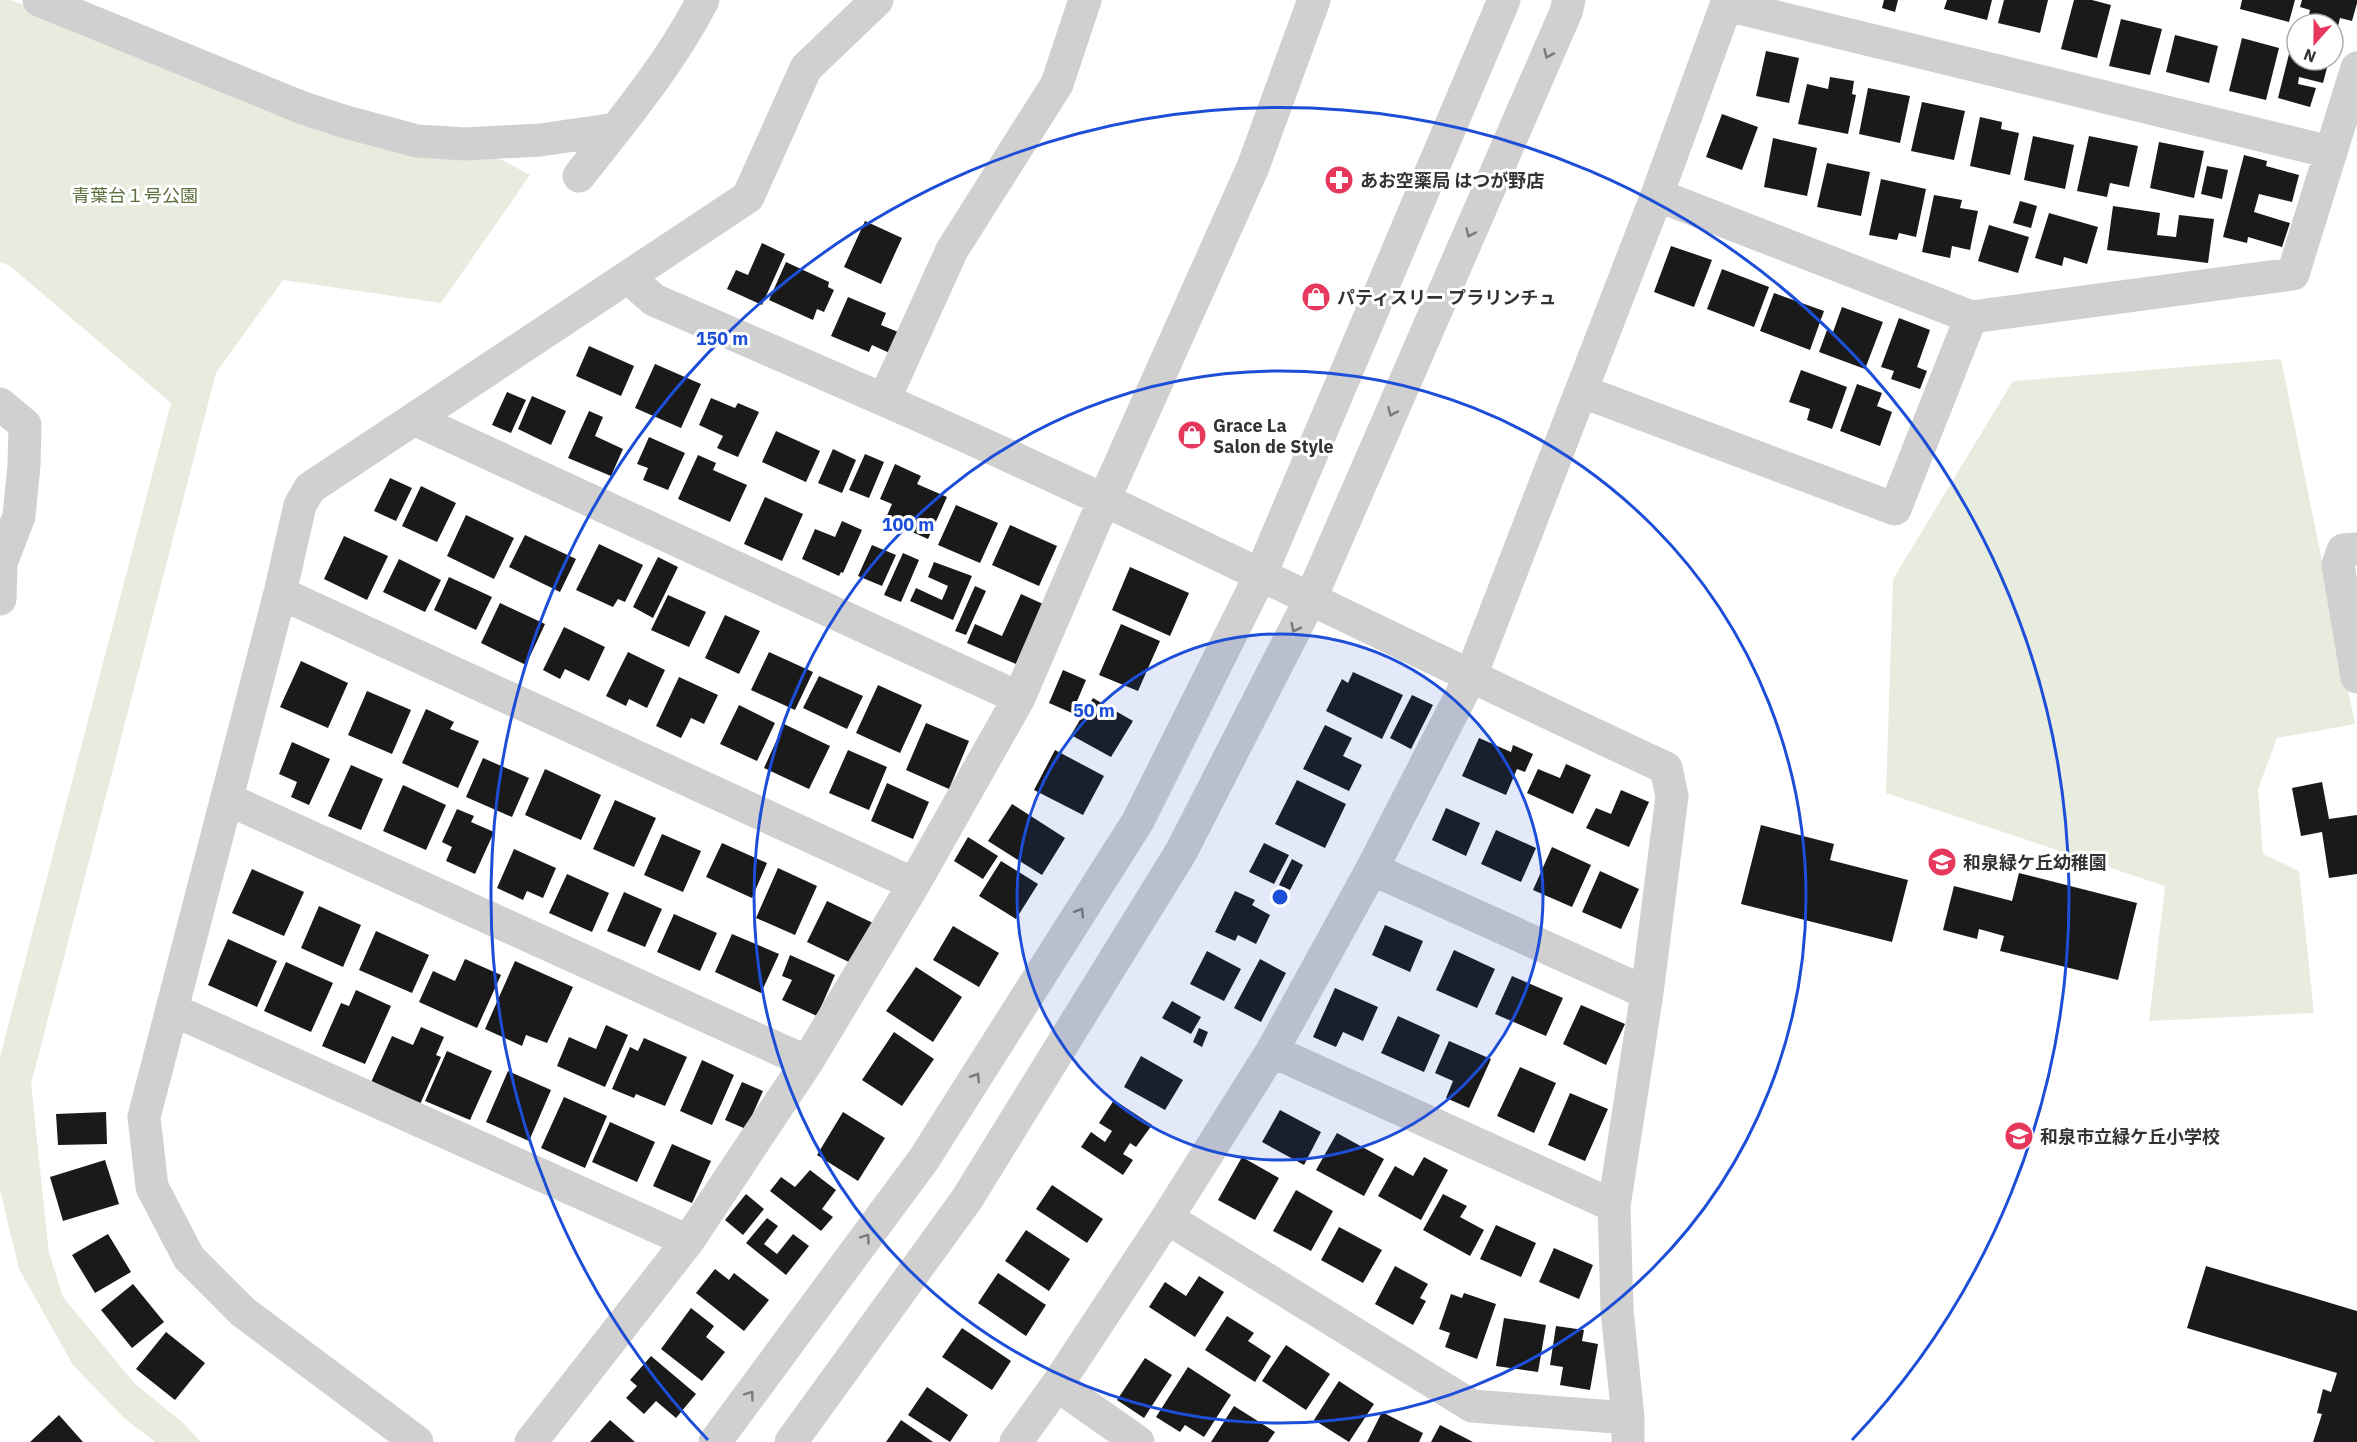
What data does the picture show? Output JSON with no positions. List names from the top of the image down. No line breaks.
{"parks":["青葉台１号公園"],"places":{"pharmacy":["あお空薬局 はつが野店"],"shop":["パティスリー プラリンチュ","Grace La Salon de Style"],"school or university":["和泉緑ケ丘幼稚園","和泉市立緑ケ丘小学校"]},"north":"bottom","rings":["150 m","100 m","50 m"]}
